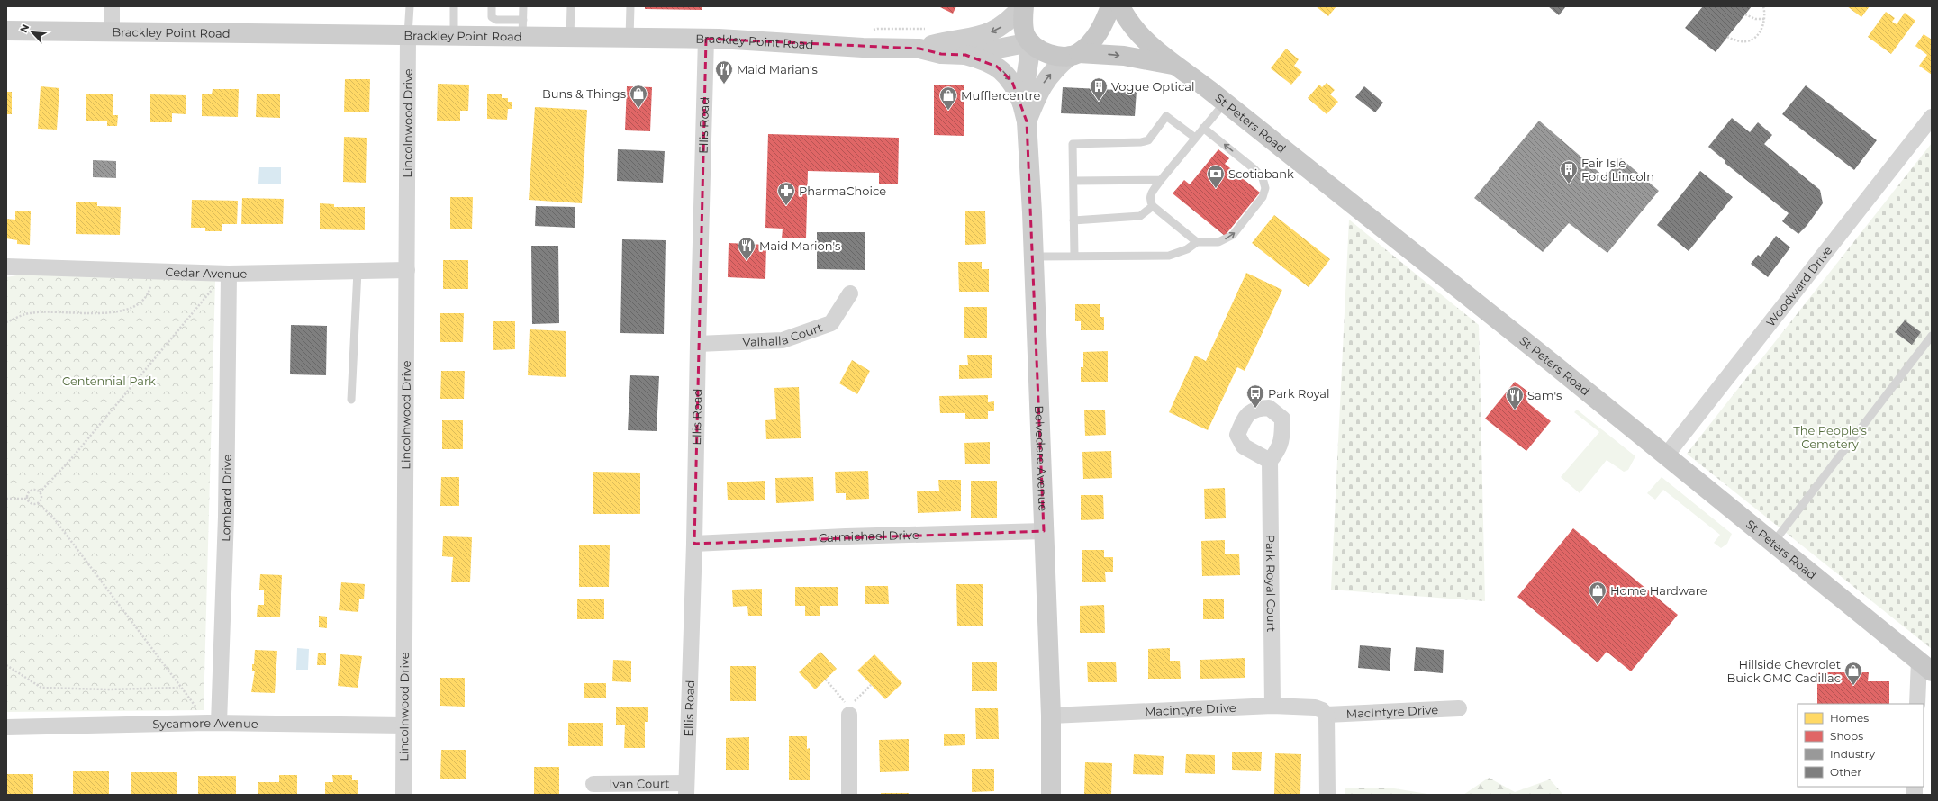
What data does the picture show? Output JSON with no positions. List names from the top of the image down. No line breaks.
{"streets":{"main road":["Brackley Point Road","St Peters Road","Belvedere Avenue"],"street":["Lincolnwood Drive","Ellis Road","Cedar Avenue","Woodward Drive","Valhalla Court","Lombard Drive","Carmichael Drive","Park Royal Court","Macintyre Drive","MacIntyre Drive","Sycamore Avenue","Ivan Court"]},"crossings":[["Brackley Point Road","Lincolnwood Drive"],["Brackley Point Road","St Peters Road"],["Brackley Point Road","Ellis Road"],["Brackley Point Road","Belvedere Avenue"],["Lincolnwood Drive","Cedar Avenue"],["Lincolnwood Drive","Sycamore Avenue"],["St Peters Road","Woodward Drive"],["St Peters Road","Belvedere Avenue"],["Ellis Road","Valhalla Court"],["Ellis Road","Carmichael Drive"],["Ellis Road","Ivan Court"],["Cedar Avenue","Lombard Drive"],["Belvedere Avenue","Carmichael Drive"],["Belvedere Avenue","Macintyre Drive"],["Lombard Drive","Sycamore Avenue"],["Park Royal Court","Macintyre Drive"],["Macintyre Drive","MacIntyre Drive"]],"parks":["Centennial Park","The People's Cemetery"],"places":{"restaurant":["Maid Marian's","Maid Marion's","Sam's"],"building":["Vogue Optical","Fair Isle Ford Lincoln"],"shop":["Buns & Things","Mufflercentre","Home Hardware","Hillside Chevrolet Buick GMC Cadillac"],"bank":["Scotiabank"],"pharmacy":["PharmaChoice"],"bus stop":["Park Royal"]},"legend":["Homes","Shops","Industry","Other"],"north":"top left"}
